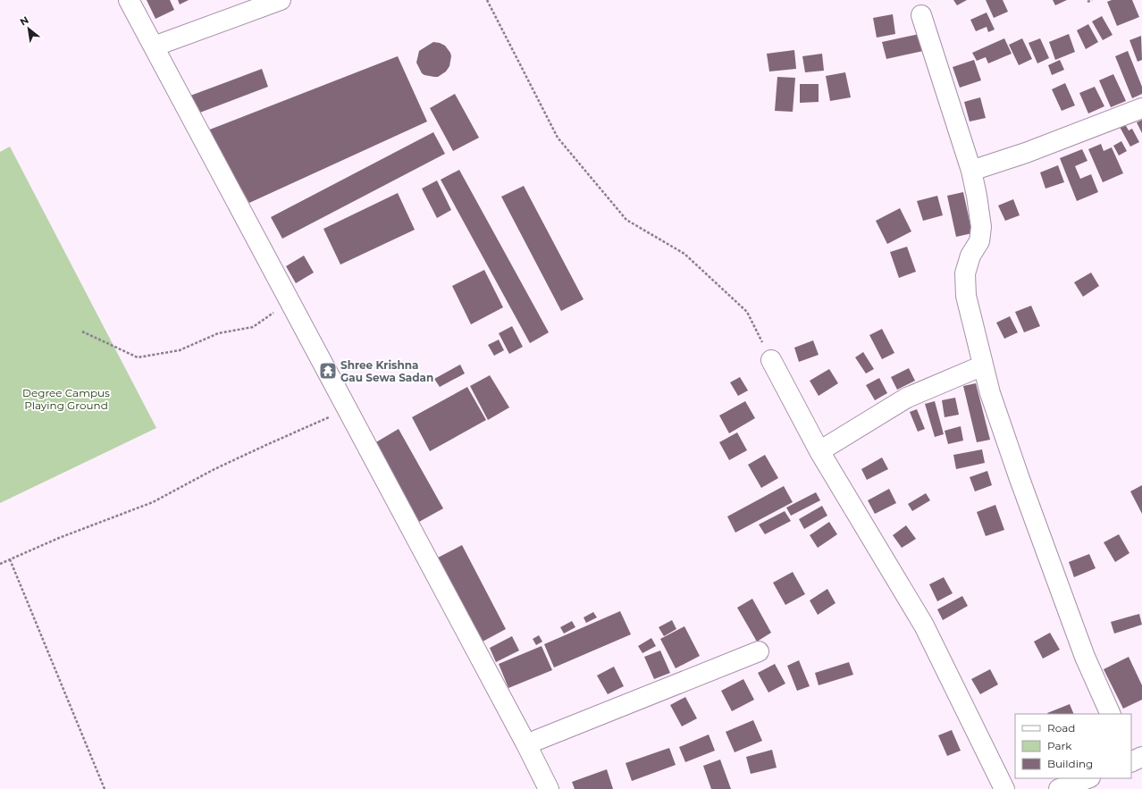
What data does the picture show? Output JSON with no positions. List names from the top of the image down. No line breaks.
{"parks":["Degree Campus Playing Ground"],"places":{"temple":["Shree Krishna Gau Sewa Sadan"]},"legend":["Road","Park","Building"],"north":"top left"}
